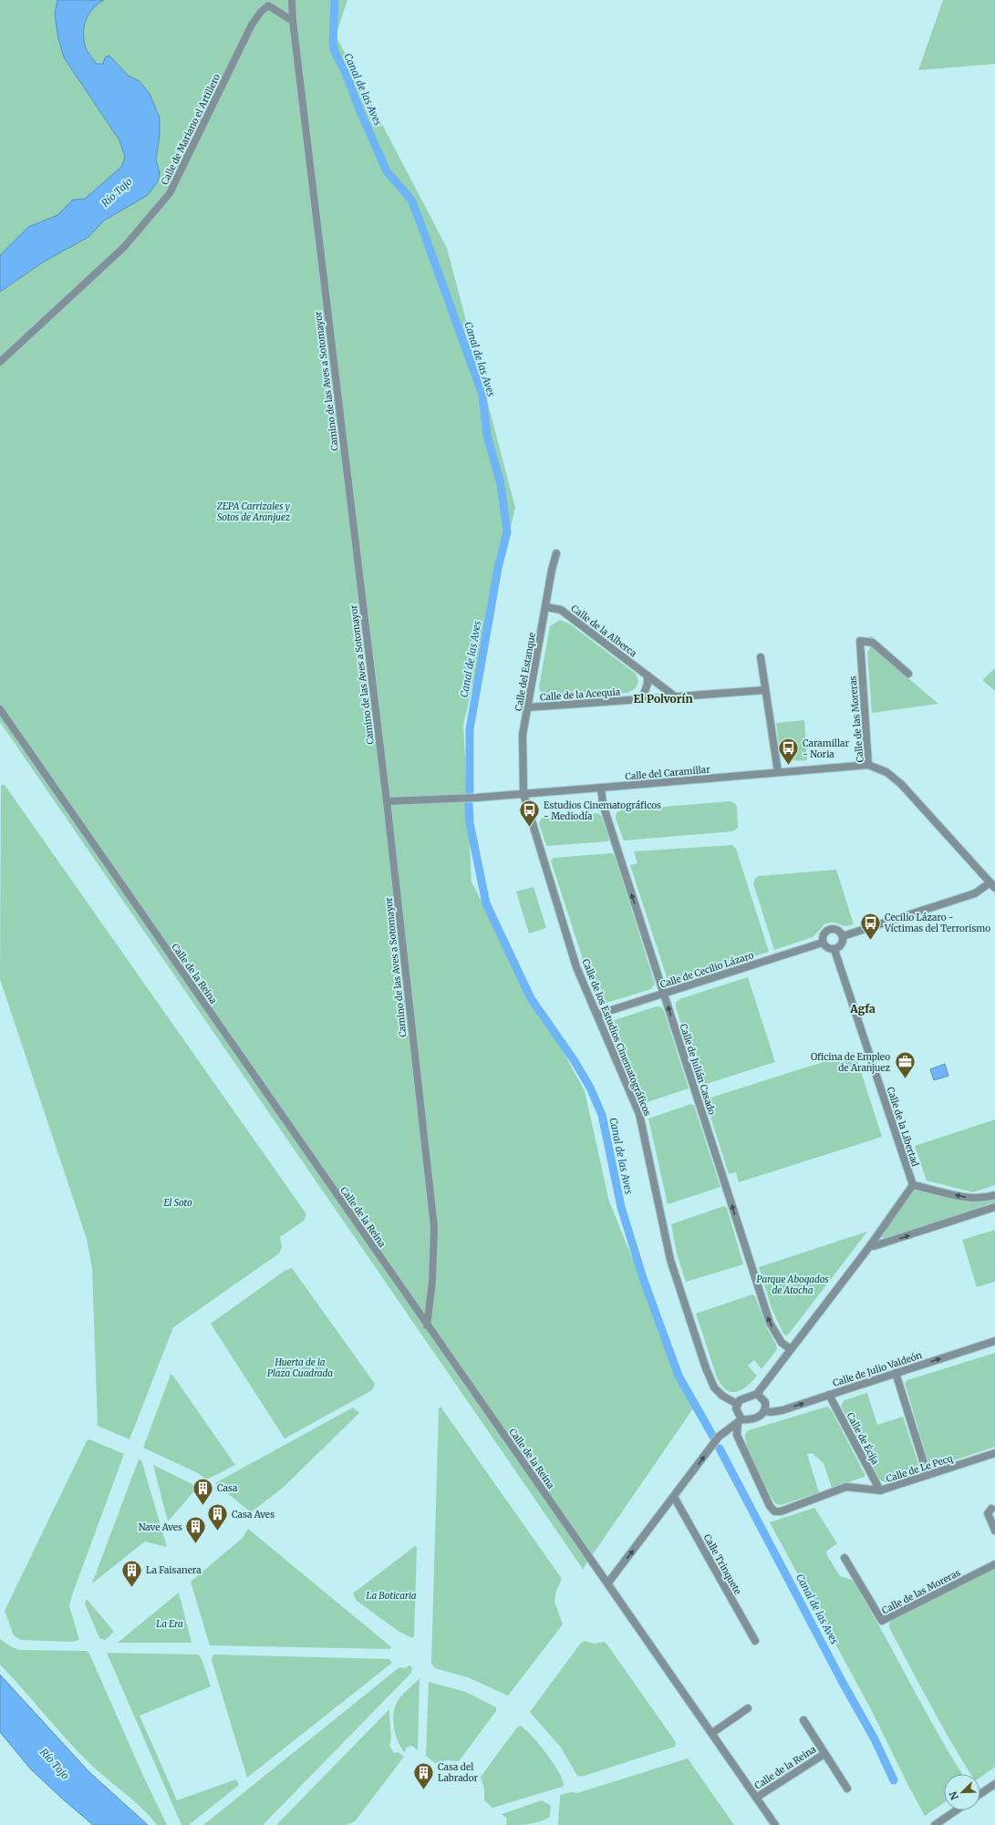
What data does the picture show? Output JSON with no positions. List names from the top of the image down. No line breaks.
{"streets":{"street":["Calle de Mariano el Artillero","Camino de las Aves a Sotomayor","Calle de la Alberca","Calle del Estanque","Calle de la Acequia","Calle de las Moreras","Calle del Caramillar","Calle de Cecilio Lázaro","Calle de la Reina","Calle de los Estudios Cinematográficos","Calle de Julián Casado","Calle de la Libertad","Calle de Julio Valdeón","Calle de Écija","Calle de Le Pecq","Calle Trinquete"]},"crossings":[["Calle de Mariano el Artillero","Camino de las Aves a Sotomayor"],["Camino de las Aves a Sotomayor","Calle del Caramillar"],["Camino de las Aves a Sotomayor","Calle de la Reina"],["Calle de la Alberca","Calle del Estanque"],["Calle de la Alberca","Calle de la Acequia"],["Calle del Estanque","Calle de la Acequia"],["Calle del Estanque","Calle del Caramillar"],["Calle del Estanque","Calle de los Estudios Cinematográficos"],["Calle de las Moreras","Calle del Caramillar"],["Calle del Caramillar","Calle de los Estudios Cinematográficos"],["Calle del Caramillar","Calle de Julián Casado"],["Calle de Cecilio Lázaro","Calle de los Estudios Cinematográficos"],["Calle de Cecilio Lázaro","Calle de Julián Casado"],["Calle de Cecilio Lázaro","Calle de la Libertad"],["Calle de los Estudios Cinematográficos","Calle de Julio Valdeón"],["Calle de los Estudios Cinematográficos","Calle de Le Pecq"],["Calle de Julio Valdeón","Calle de Écija"],["Calle de Julio Valdeón","Calle de Le Pecq"],["Calle de Écija","Calle de Le Pecq"]],"one_way":["Calle de Julián Casado","Calle de Julio Valdeón"],"districts":["El Polvorín","Agfa"],"water":["Canal de las Aves","Río Tajo"],"parks":["ZEPA Carrizales y Sotos de Aranjuez","El Soto","Parque Abogados de Atocha","Huerta de la Plaza Cuadrada","La Boticaria","La Era"],"places":{"bus stop":["Caramillar - Noria","Estudios Cinematográficos - Mediodía","Cecilio Lázaro - Víctimas del Terrorismo"],"office":["Oficina de Empleo de Aranjuez"],"building":["Casa","Casa Aves","Nave Aves","La Faisanera","Casa del Labrador"]},"north":"bottom left"}
